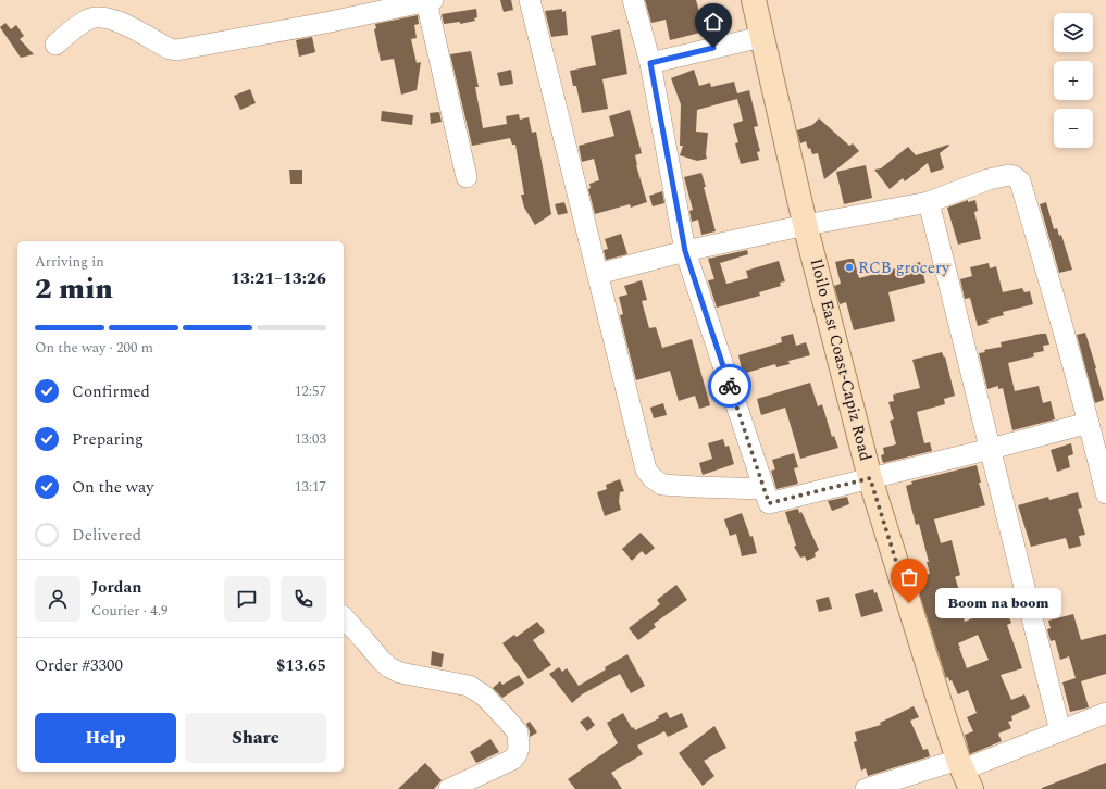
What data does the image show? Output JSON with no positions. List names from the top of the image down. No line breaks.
{"streets":{"main road":["Iloilo East Coast-Capiz Road"]},"places":["RCB grocery","Boom na boom"],"page":{"map_buttons":["+","−"],"heading":["2 min","Arriving in","13:21–13:26"],"panel":["Jordan","Courier · 4.9","Order #3300","$13.65"],"bar":"On the way · 200 m","list":[["Confirmed","12:57"],["Preparing","13:03"],["On the way","13:17"],"Delivered"],"bubble":"Boom na boom","buttons":["Help","Share"]}}
